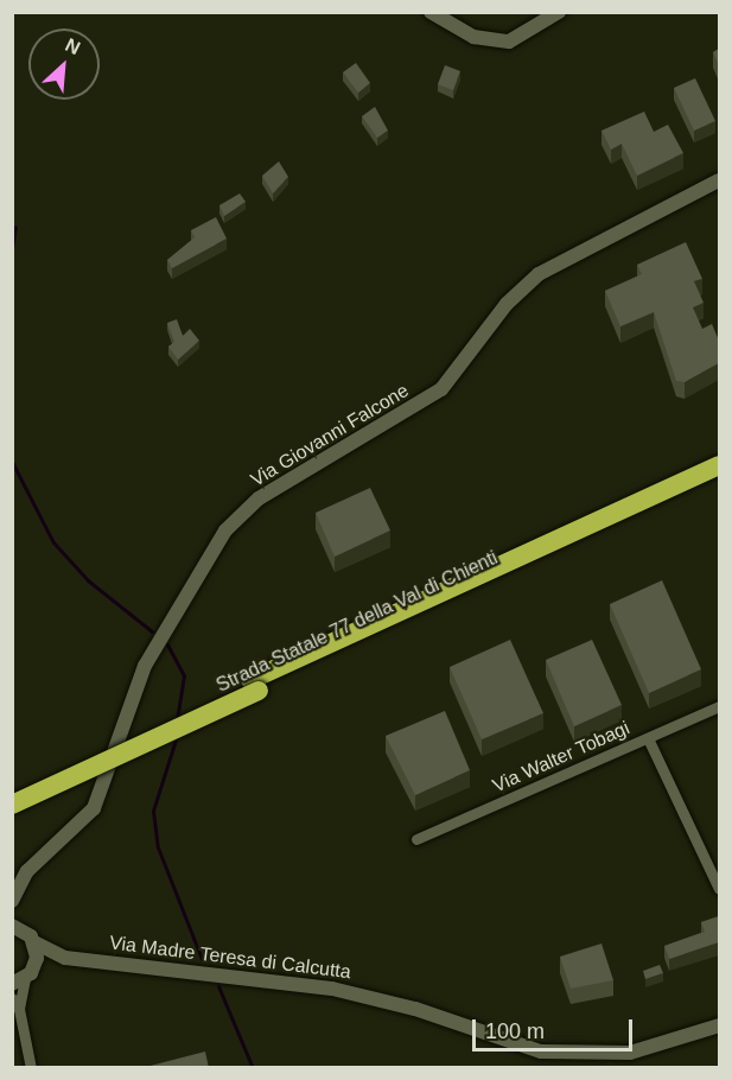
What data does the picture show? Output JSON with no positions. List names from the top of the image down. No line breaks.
{"streets":{"highway":["Strada Statale 77 della Val di Chienti"],"street":["Via Giovanni Falcone","Via Walter Tobagi","Via Madre Teresa di Calcutta"]},"crossings":[["Via Giovanni Falcone","Via Madre Teresa di Calcutta"]],"scale_bar":"100 m","north":"top right"}
